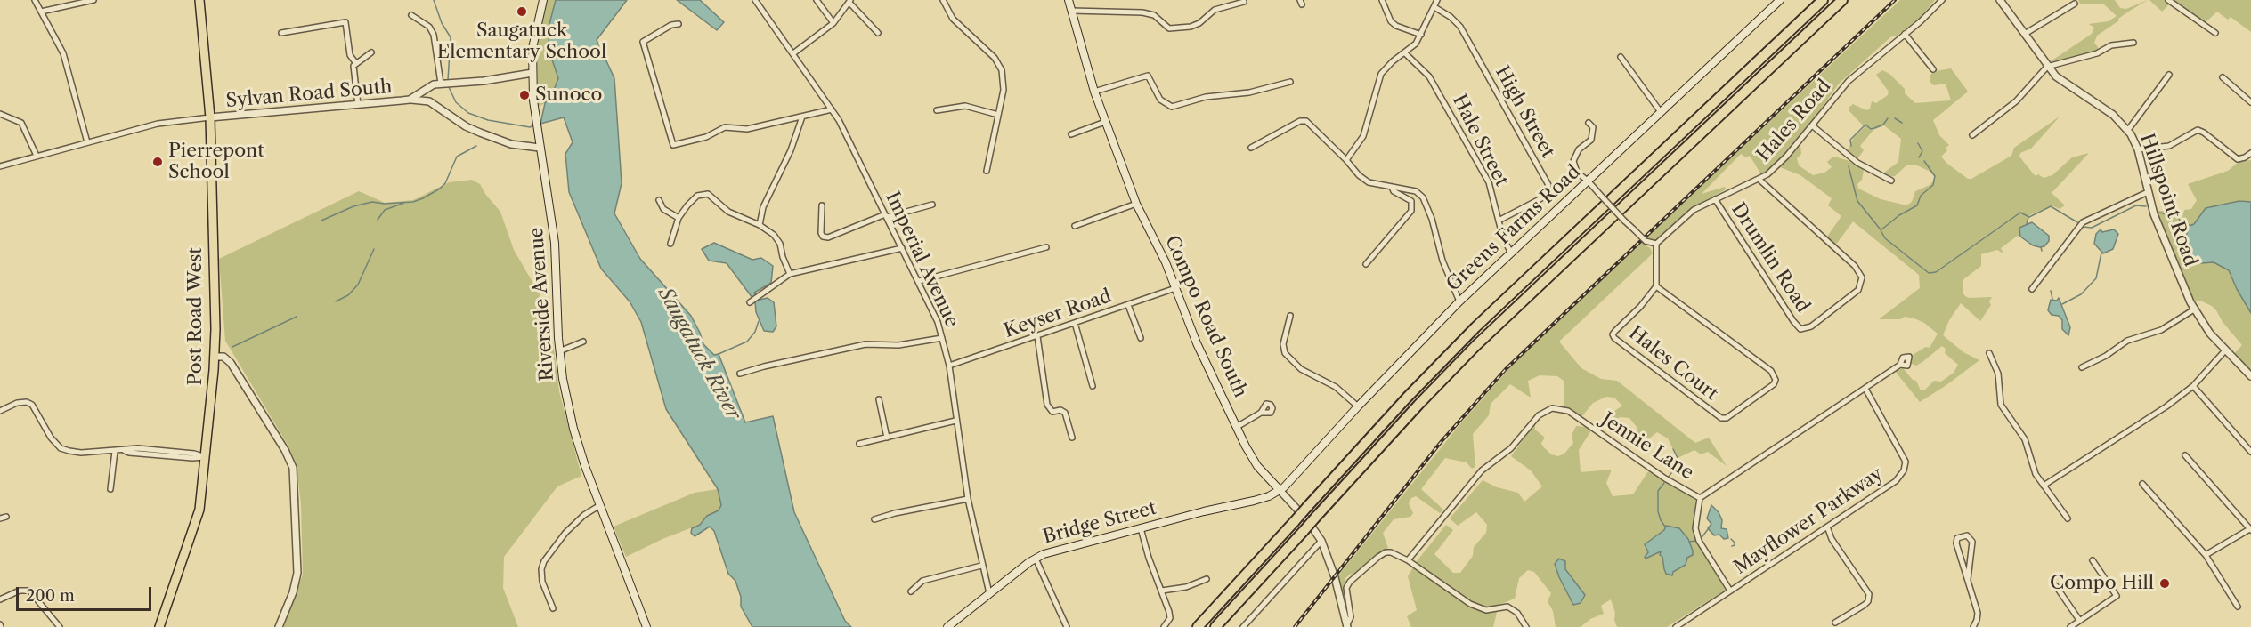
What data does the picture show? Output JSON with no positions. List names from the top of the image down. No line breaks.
{"streets":{"main road":["Greens Farms Road","Riverside Avenue","Post Road West","Compo Road South","Bridge Street"],"street":["Sylvan Road South","High Street","Hales Road","Hale Street","Hillspoint Road","Drumlin Road","Imperial Avenue","Keyser Road","Hales Court","Jennie Lane","Mayflower Parkway"]},"crossings":[["Sylvan Road South","Riverside Avenue"],["Sylvan Road South","Post Road West"],["High Street","Hale Street"],["Hales Road","Drumlin Road"],["Hale Street","Greens Farms Road"],["Greens Farms Road","Compo Road South"],["Greens Farms Road","Bridge Street"],["Imperial Avenue","Keyser Road"],["Imperial Avenue","Bridge Street"],["Keyser Road","Compo Road South"],["Compo Road South","Bridge Street"],["Jennie Lane","Mayflower Parkway"]],"water":["Saugatuck River"],"places":["Saugatuck Elementary School","Sunoco","Pierrepont School","Compo Hill"],"scale_bar":"200 m"}
